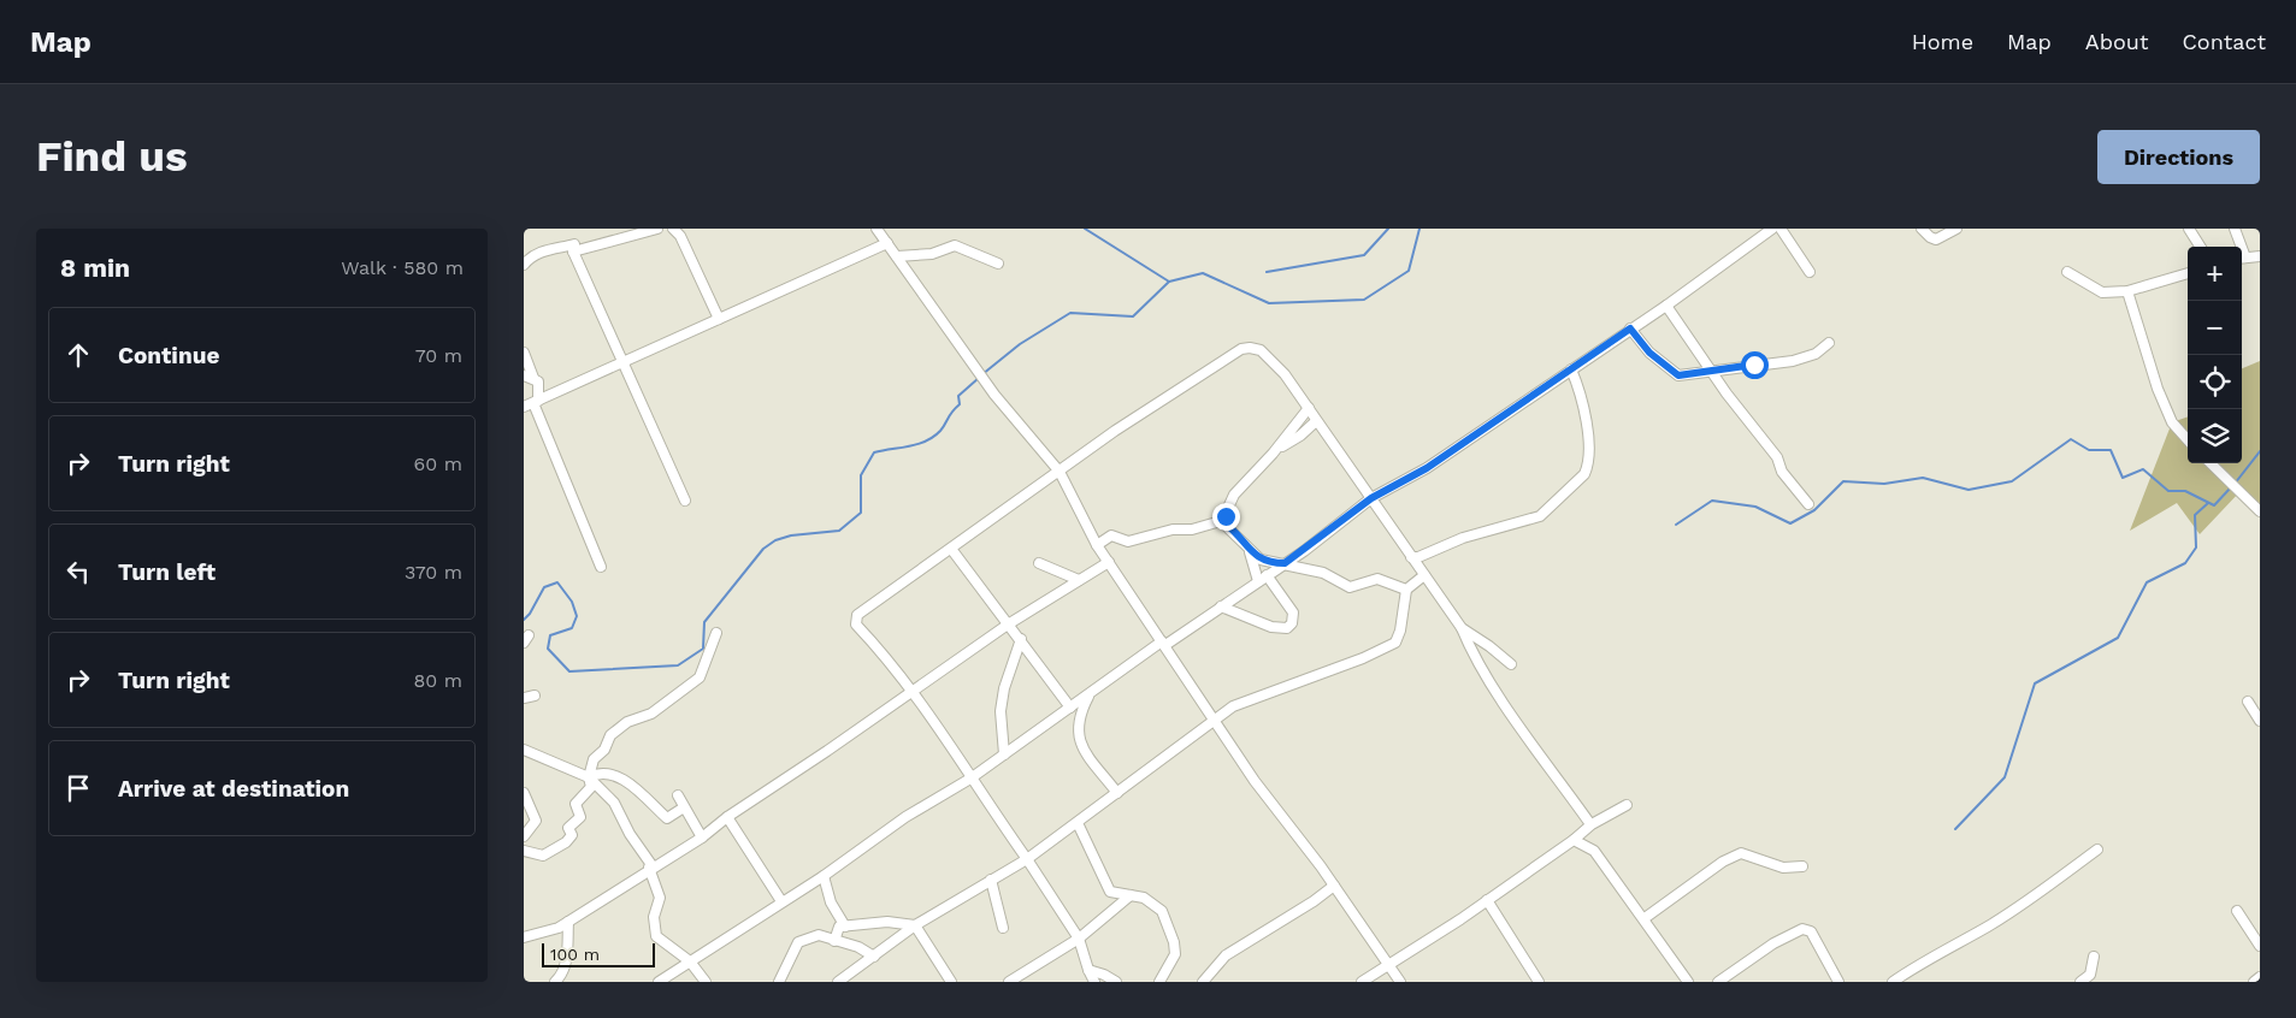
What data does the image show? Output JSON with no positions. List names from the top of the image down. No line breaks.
{"scale_bar":"100 m","page":{"header":"Map","nav":["Home","Map","About","Contact"],"buttons":"Directions","title":"Find us","heading":["8 min","Walk · 580 m"],"map_buttons":["+","−"],"list":[["Continue","70 m"],["Turn right","60 m"],["Turn left","370 m"],["Turn right","80 m"],"Arrive at destination"],"scale":"100 m"}}
